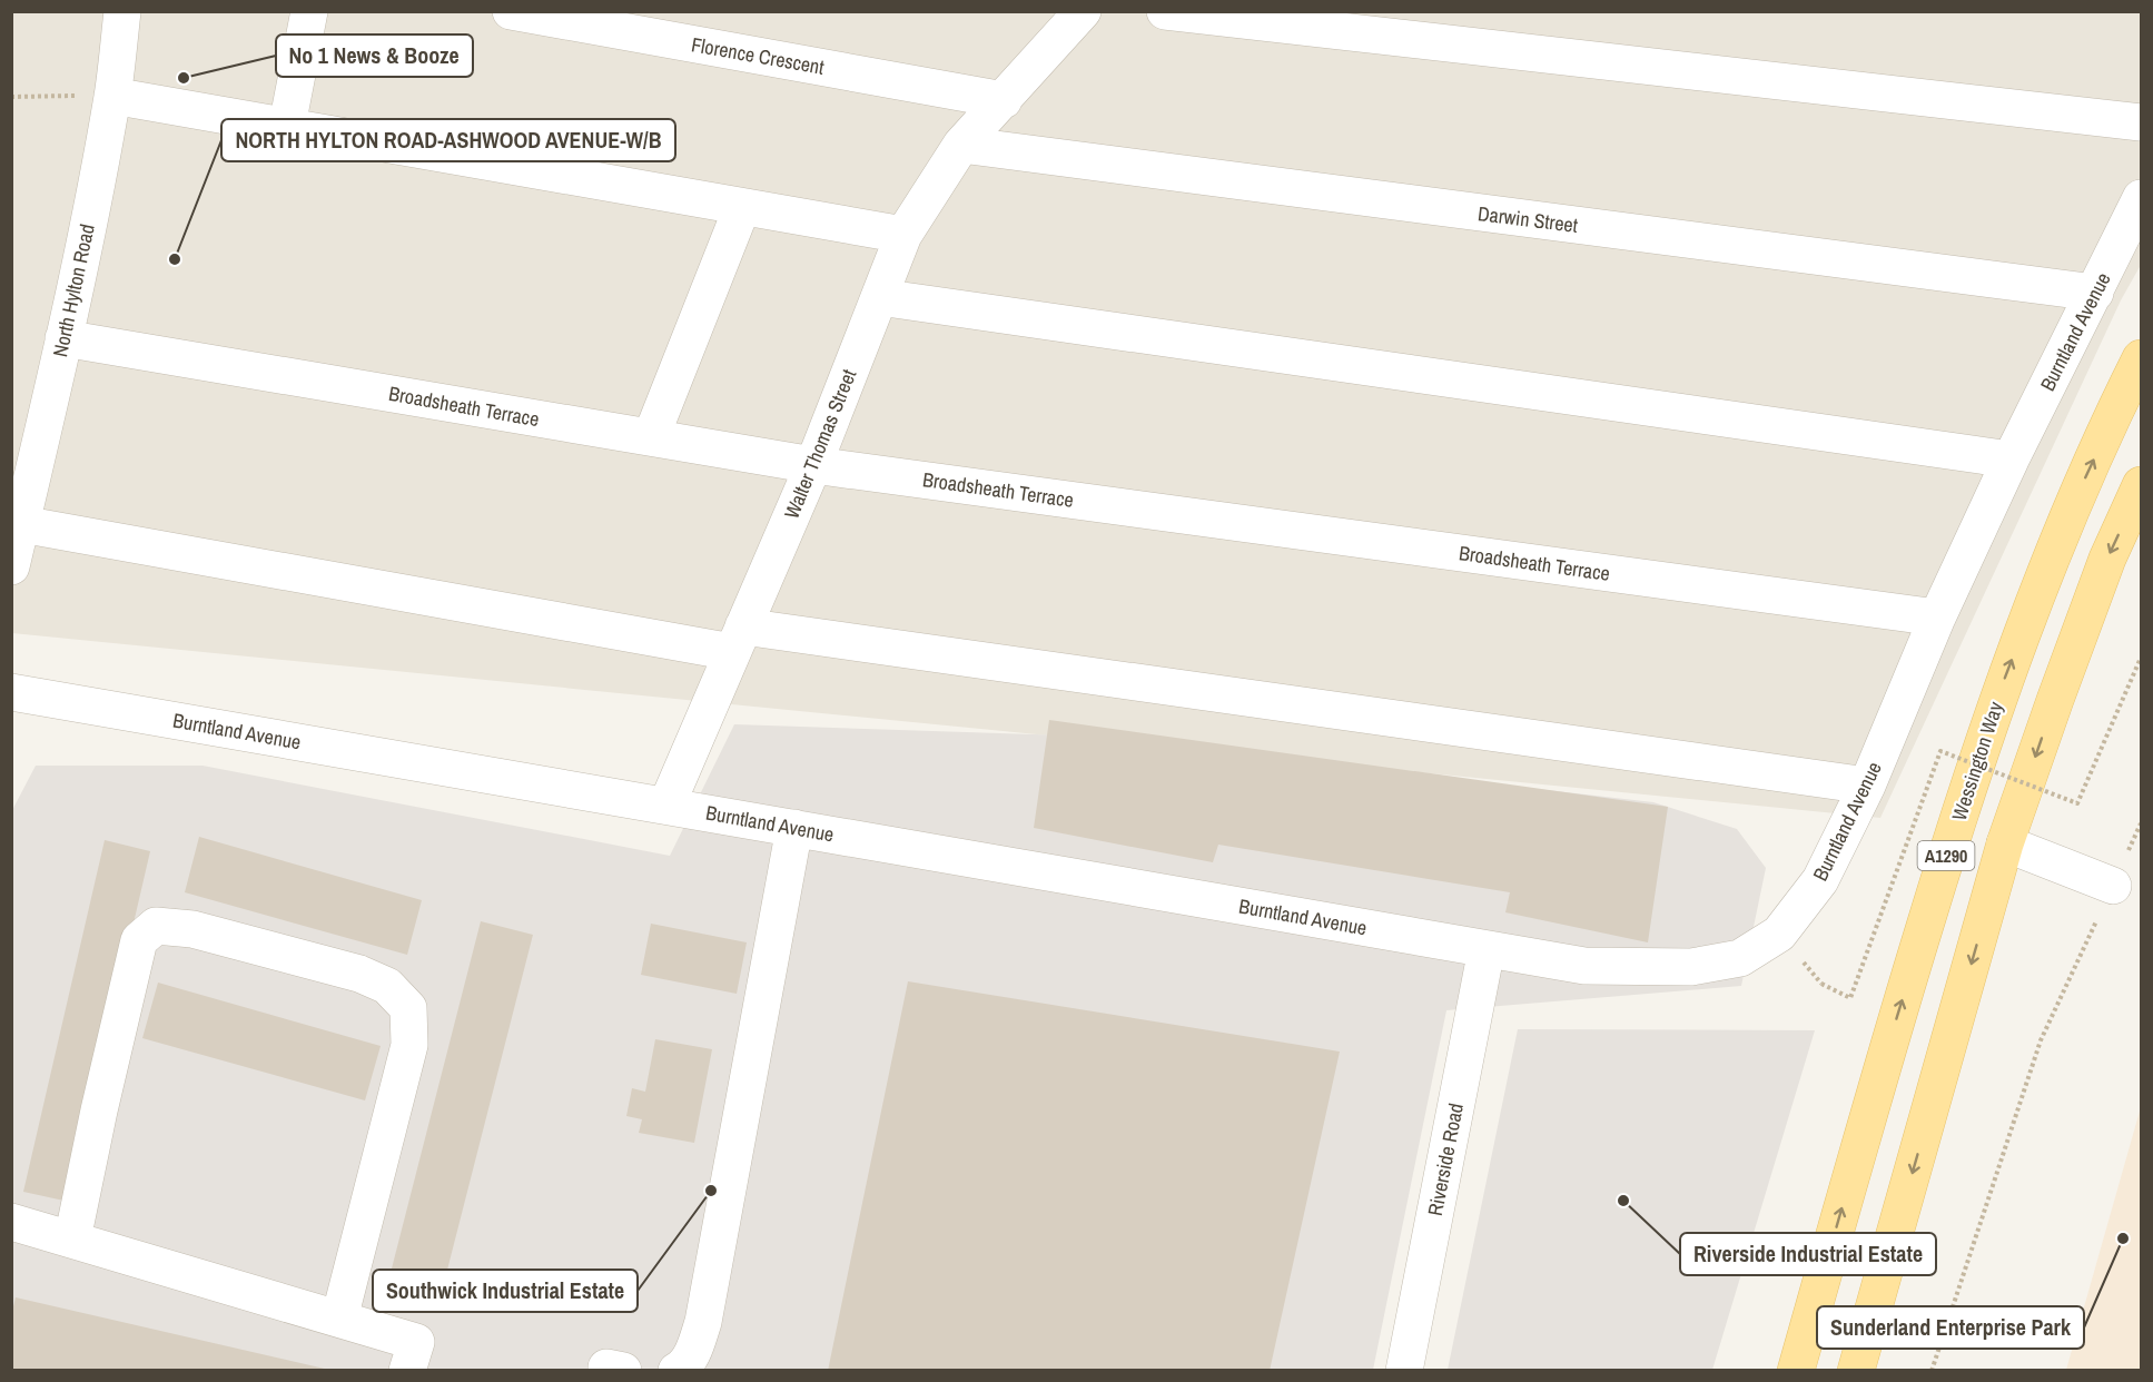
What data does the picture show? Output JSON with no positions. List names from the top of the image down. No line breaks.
{"streets":{"main road":["Wessington Way","A1290"],"street":["Florence Crescent","Darwin Street","North Hylton Road","Burntland Avenue","Broadsheath Terrace","Walter Thomas Street","Riverside Road"]},"crossings":[["Florence Crescent","Walter Thomas Street"],["Darwin Street","Burntland Avenue"],["Darwin Street","Walter Thomas Street"],["North Hylton Road","Broadsheath Terrace"],["Burntland Avenue","Broadsheath Terrace"],["Burntland Avenue","Walter Thomas Street"],["Burntland Avenue","Riverside Road"],["Broadsheath Terrace","Walter Thomas Street"]],"places":["No 1 News & Booze","NORTH HYLTON ROAD-ASHWOOD AVENUE-W/B","Southwick Industrial Estate","Riverside Industrial Estate","Sunderland Enterprise Park"]}
